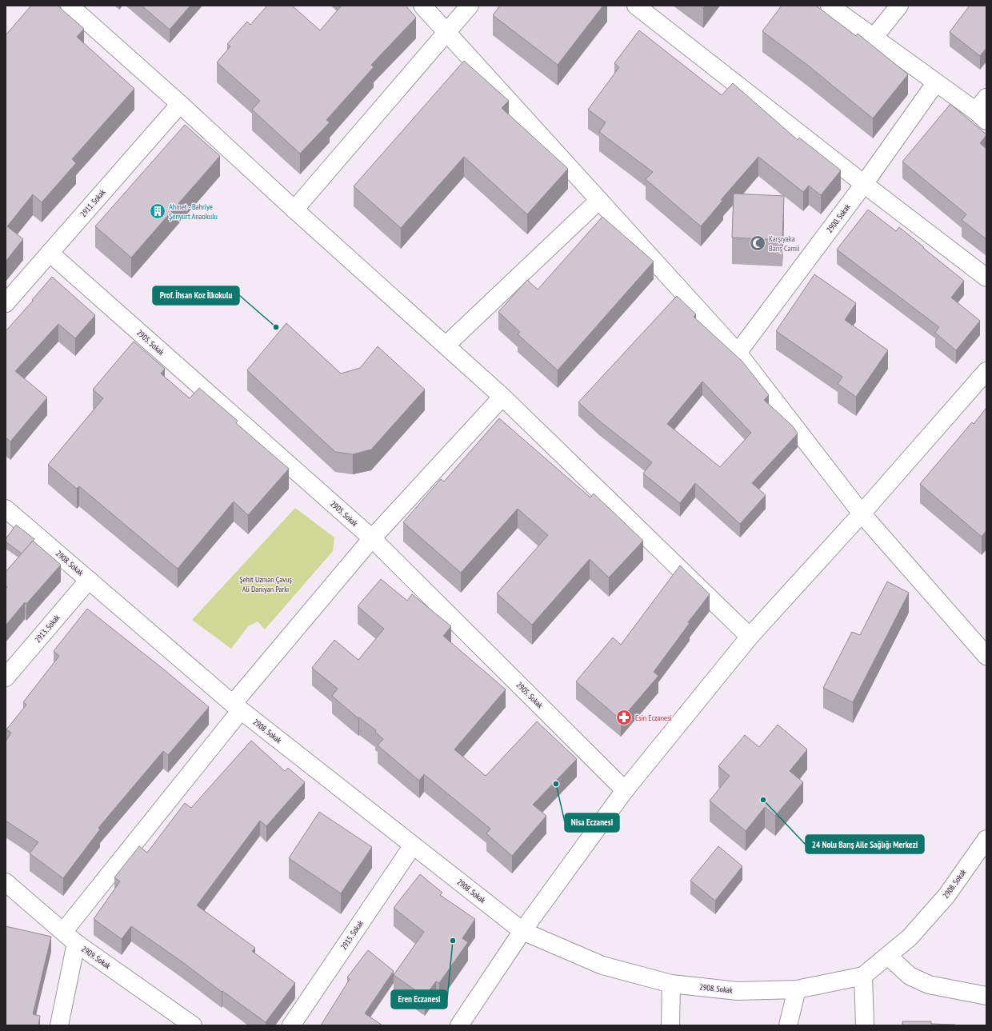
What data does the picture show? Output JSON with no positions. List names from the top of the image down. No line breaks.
{"streets":{"street":["2911. Sokak","2900. Sokak","2905. Sokak","2908. Sokak","2913. Sokak","2915. Sokak","2909. Sokak"]},"crossings":[["2911. Sokak","2905. Sokak"],["2908. Sokak","2913. Sokak"],["2908. Sokak","2915. Sokak"]],"parks":["Şehit Uzman Çavuş Ali Daniyan Parkı"],"places":{"building":["Ahmet - Bahriye Şenyurt Anaokulu"],"mosque":["Karşıyaka Barış Camii"],"other":["Prof. İhsan Koz İlkokulu","Nisa Eczanesi","24 Nolu Barış Aile Sağlığı Merkezi","Eren Eczanesi"],"pharmacy":["Esin Eczanesi"]}}
